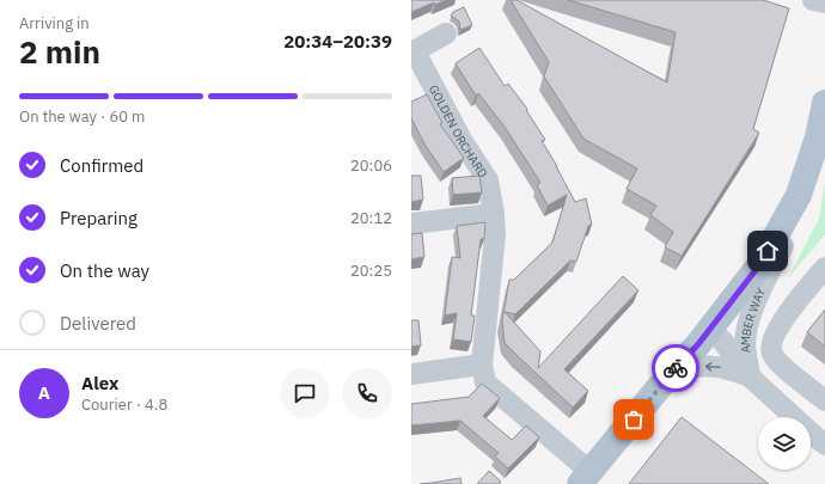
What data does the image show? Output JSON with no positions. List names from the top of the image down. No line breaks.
{"streets":{"street":["GOLDEN ORCHARD","AMBER WAY"]},"page":{"heading":["2 min","Arriving in","20:34–20:39"],"panel":["Alex","Courier · 4.8"],"bar":"On the way · 60 m","list":[["Confirmed","20:06"],["Preparing","20:12"],["On the way","20:25"],"Delivered"],"round":"A"}}
